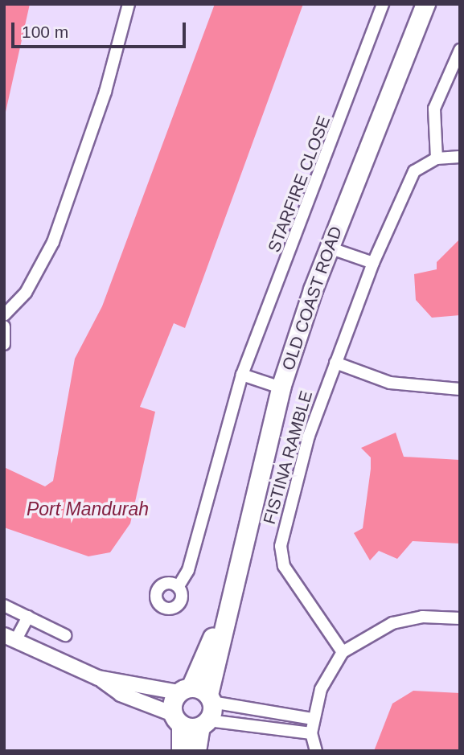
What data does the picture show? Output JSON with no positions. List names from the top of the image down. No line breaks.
{"streets":{"main road":["OLD COAST ROAD"],"street":["STARFIRE CLOSE","FISTINA RAMBLE"]},"water":["Port Mandurah"],"scale_bar":"100 m"}
